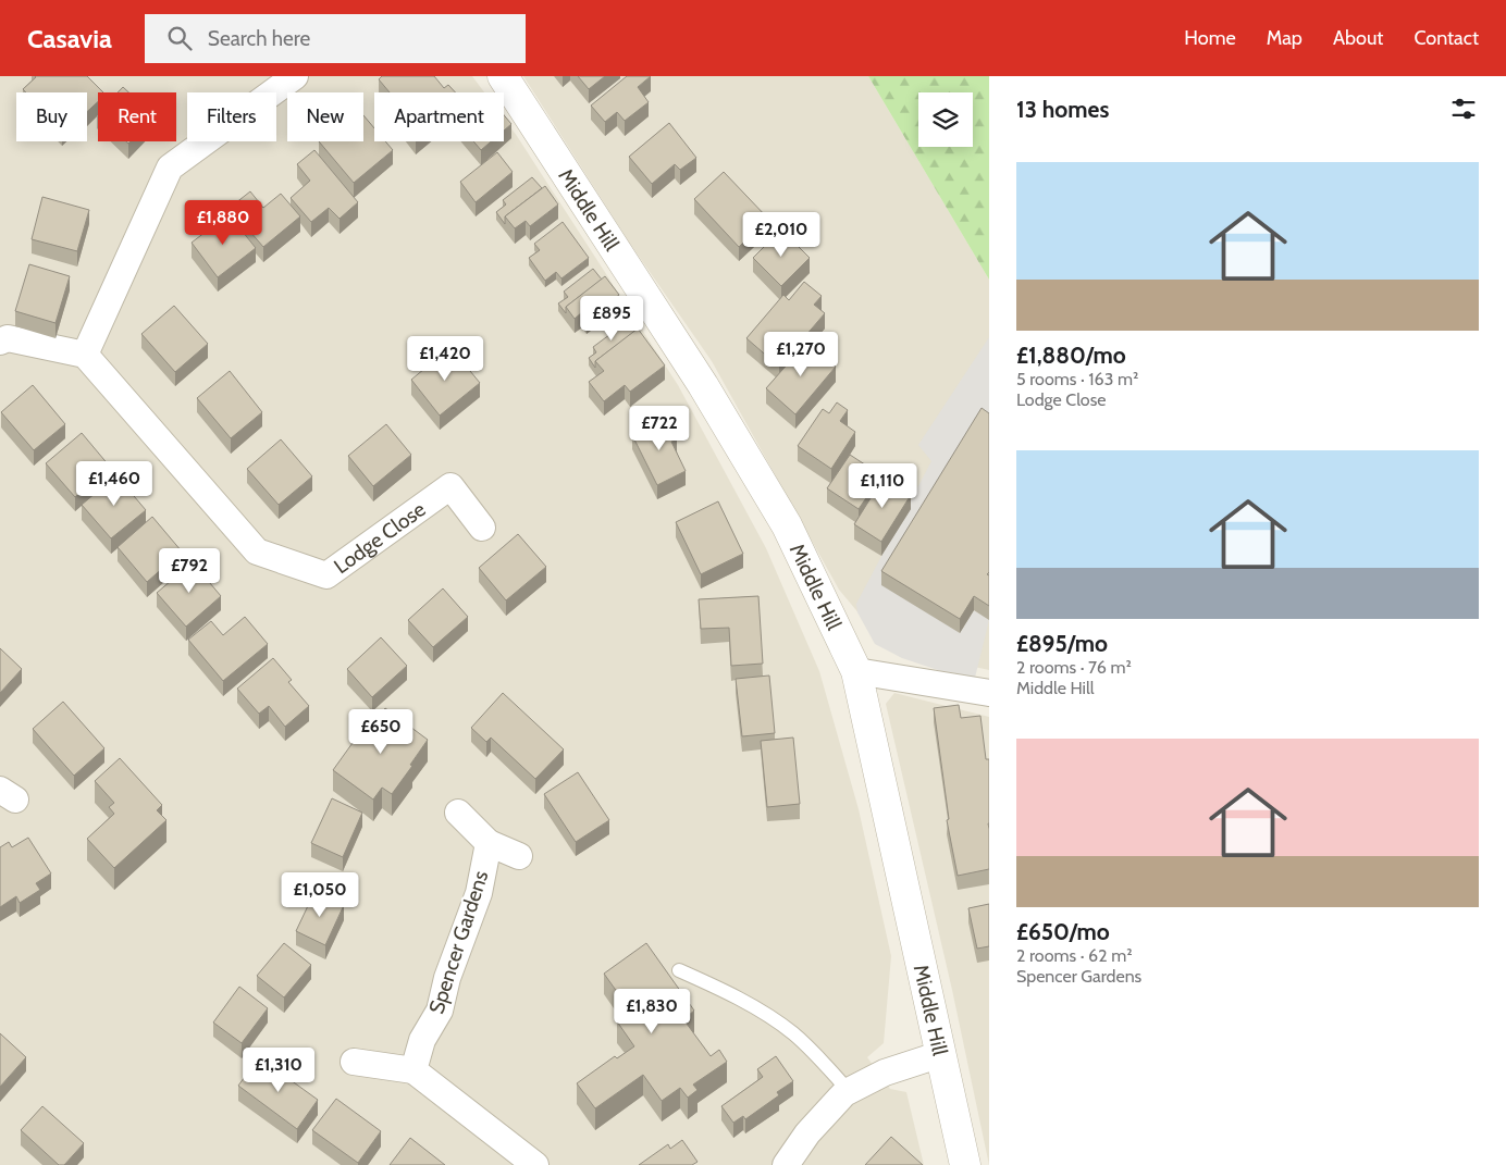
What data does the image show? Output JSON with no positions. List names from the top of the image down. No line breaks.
{"streets":{"street":["Middle Hill","Lodge Close","Spencer Gardens"]},"page":{"header":"Casavia","search":"Search here","nav":["Home","Map","About","Contact"],"heading":"13 homes","chip":["Buy","Rent","Filters","New","Apartment"],"list":[{"name":"£1,880/mo","note":"5 rooms · 163 m² · Lodge Close"},{"name":"£895/mo","note":"2 rooms · 76 m² · Middle Hill"},{"name":"£650/mo","note":"2 rooms · 62 m² · Spencer Gardens"}],"price":["£1,880","£2,010","£895","£1,270","£1,420","£722","£1,460","£1,110","£792","£650","£1,050","£1,830","£1,310"]}}
